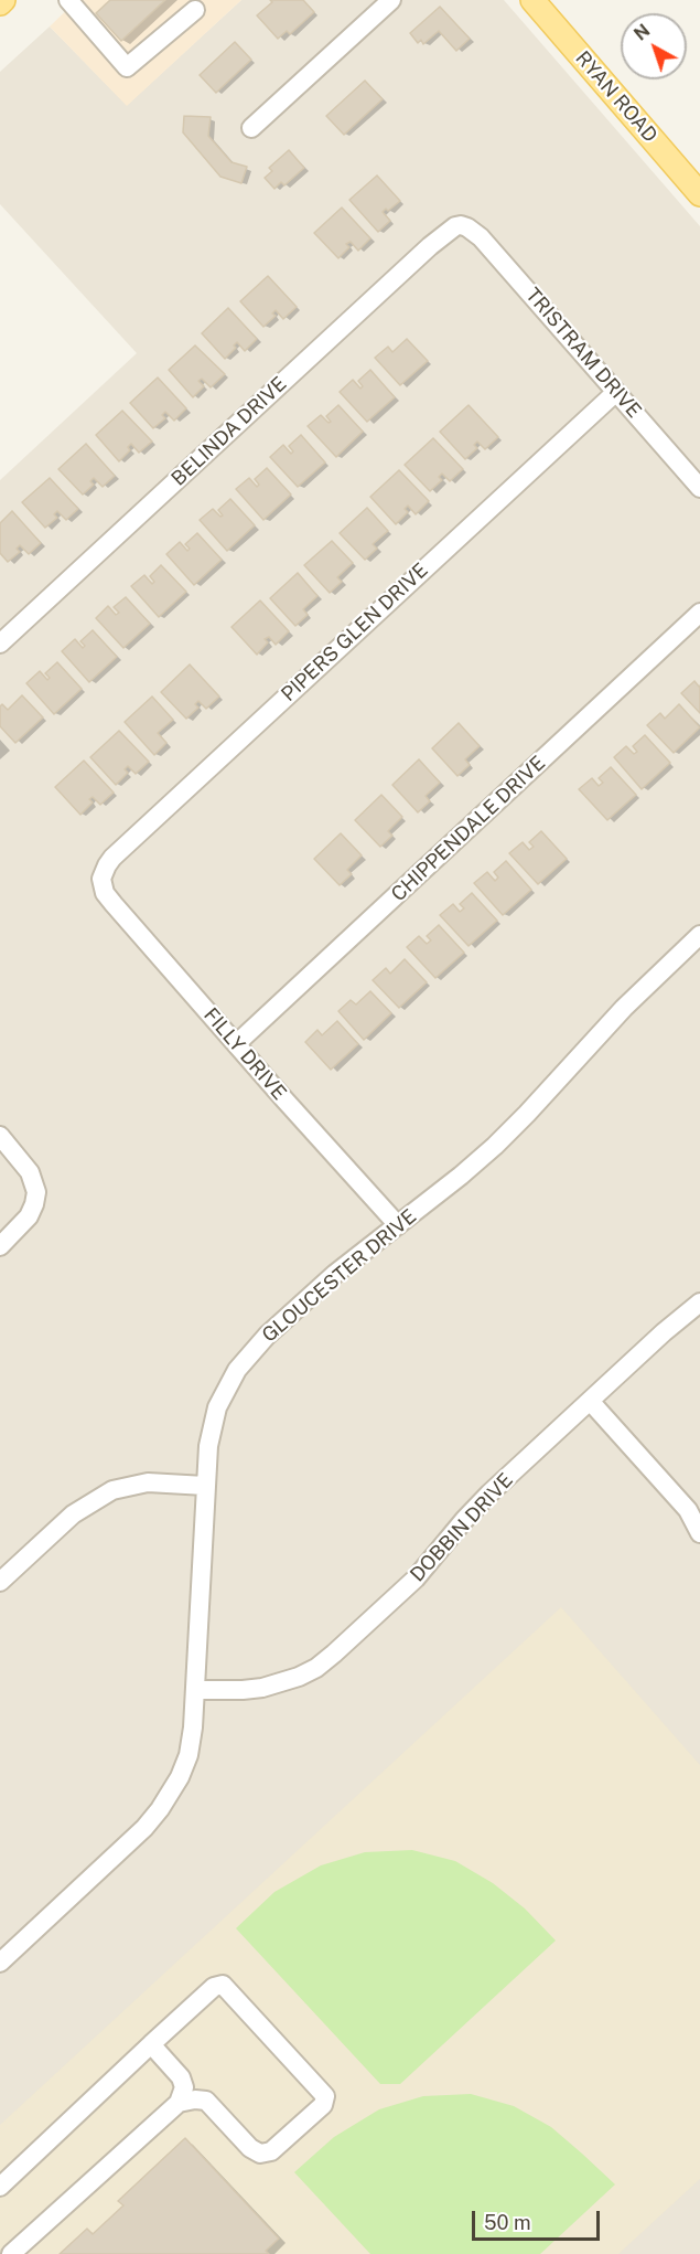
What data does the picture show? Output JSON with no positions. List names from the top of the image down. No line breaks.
{"streets":{"main road":["RYAN ROAD"],"street":["TRISTRAM DRIVE","BELINDA DRIVE","PIPERS GLEN DRIVE","CHIPPENDALE DRIVE","FILLY DRIVE","GLOUCESTER DRIVE","DOBBIN DRIVE"]},"crossings":[["TRISTRAM DRIVE","BELINDA DRIVE"],["TRISTRAM DRIVE","PIPERS GLEN DRIVE"],["PIPERS GLEN DRIVE","FILLY DRIVE"],["CHIPPENDALE DRIVE","FILLY DRIVE"],["FILLY DRIVE","GLOUCESTER DRIVE"],["GLOUCESTER DRIVE","DOBBIN DRIVE"]],"scale_bar":"50 m","north":"top left"}
